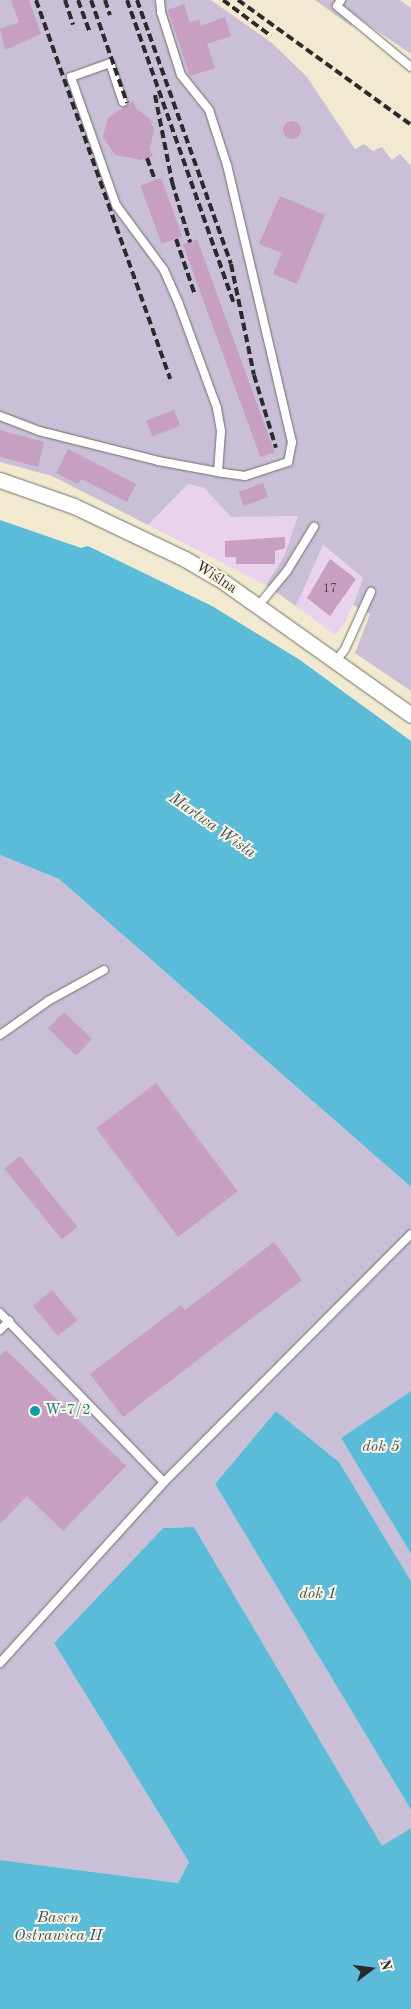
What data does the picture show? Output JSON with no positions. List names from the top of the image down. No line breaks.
{"streets":{"street":["Wiślna"]},"water":["Martwa Wisła","dok 5","dok 1","Basen Ostrawica II"],"places":["W-7/2"],"house_numbers":["17"],"north":"right"}
